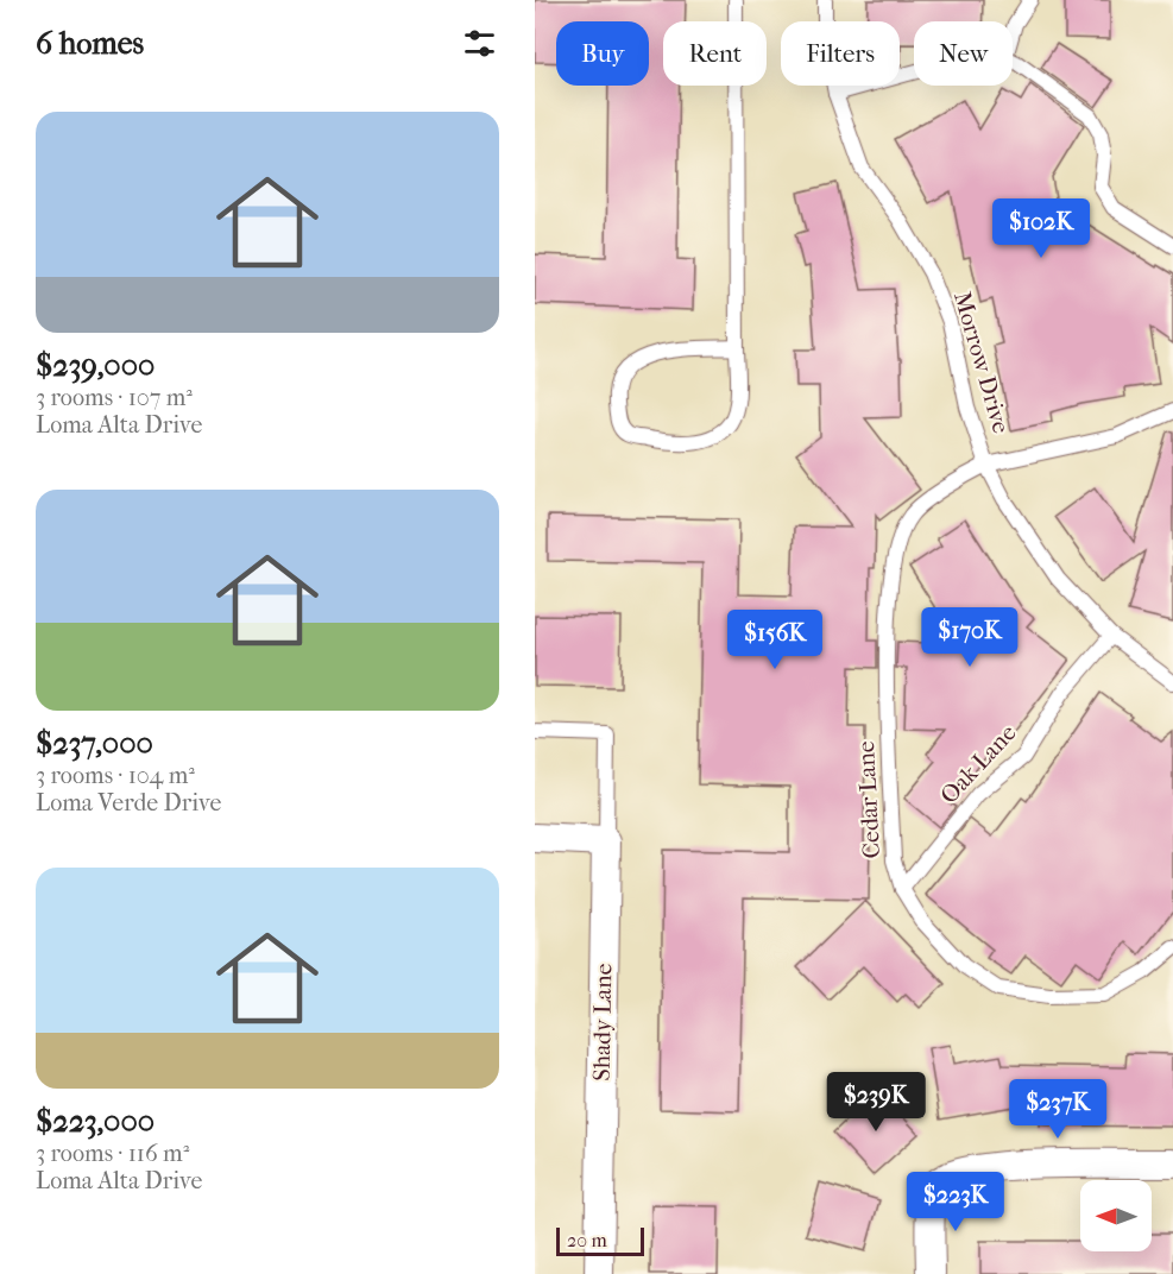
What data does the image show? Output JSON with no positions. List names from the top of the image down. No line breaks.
{"streets":{"street":["Shady Lane"],"lane":["Morrow Drive","Oak Lane","Cedar Lane"]},"crossings":[["Morrow Drive","Oak Lane"],["Morrow Drive","Cedar Lane"],["Oak Lane","Cedar Lane"]],"scale_bar":"20 m","north":"left","page":{"heading":"6 homes","chip":["Buy","Rent","Filters","New"],"list":[{"name":"$239,000","note":"3 rooms · 107 m² · Loma Alta Drive"},{"name":"$237,000","note":"3 rooms · 104 m² · Loma Verde Drive"},{"name":"$223,000","note":"3 rooms · 116 m² · Loma Alta Drive"}],"price":["$102K","$170K","$156K","$239K","$237K","$223K"],"scale":"20 m"}}
